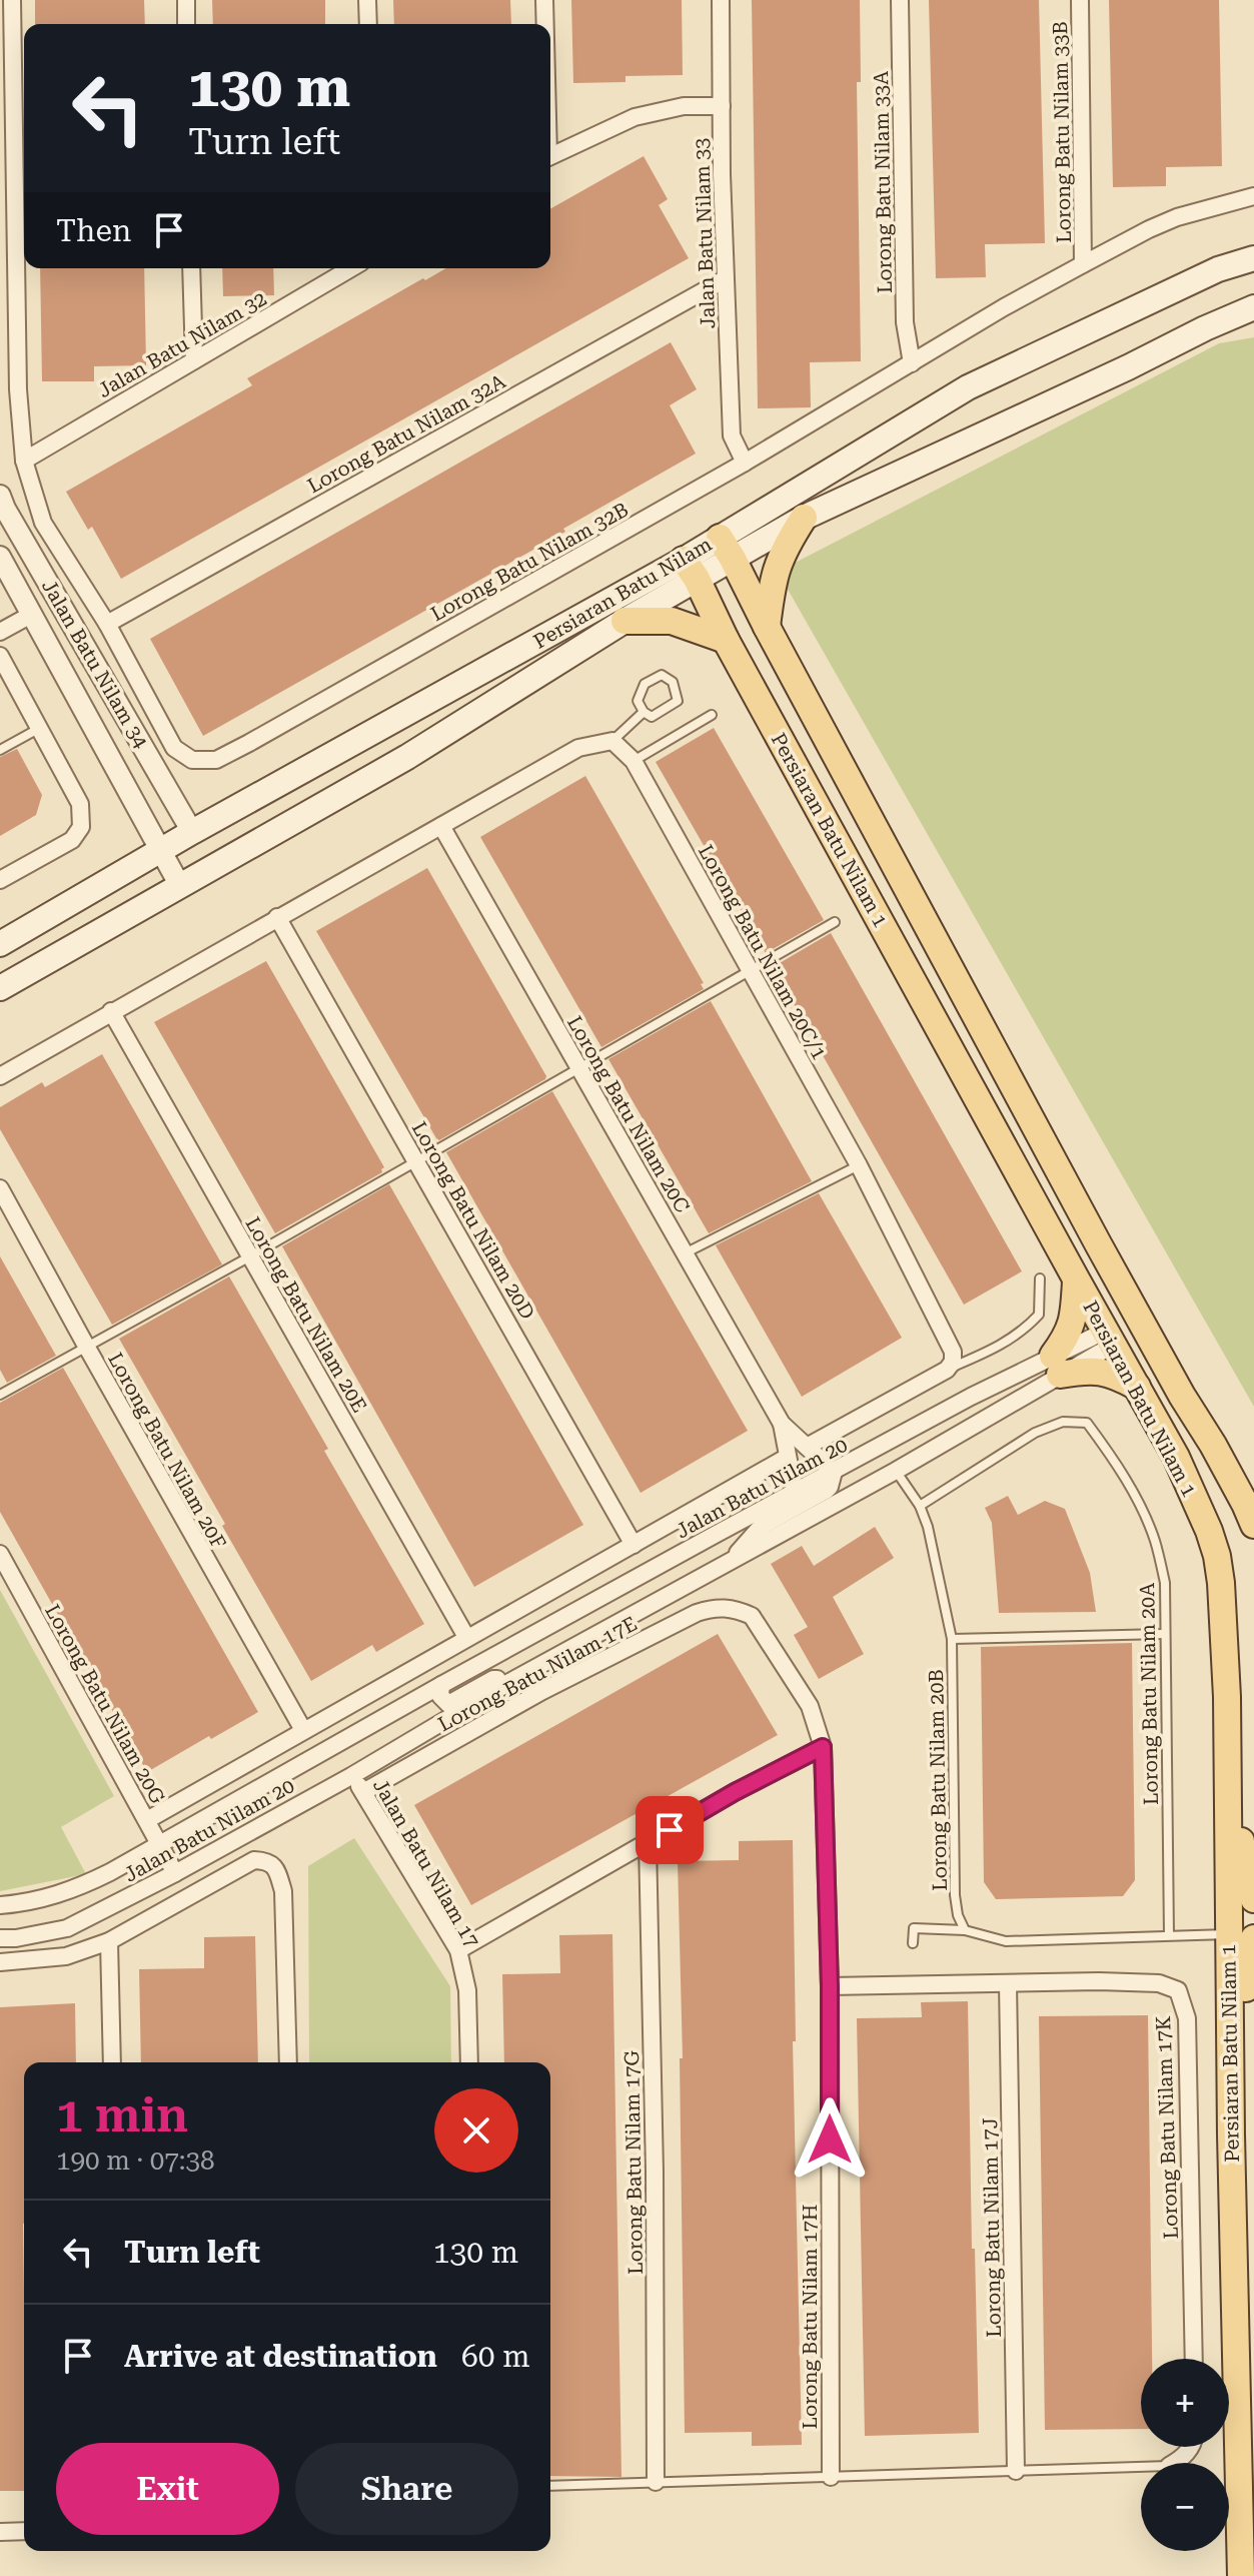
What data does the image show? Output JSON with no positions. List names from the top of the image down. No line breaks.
{"streets":{"main road":["Persiaran Batu Nilam","Persiaran Batu Nilam 1"],"street":["Lorong Batu Nilam 33B","Lorong Batu Nilam 33A","Jalan Batu Nilam 33","Jalan Batu Nilam 32","Lorong Batu Nilam 32A","Lorong Batu Nilam 32B","Jalan Batu Nilam 34","Lorong Batu Nilam 20C/1","Lorong Batu Nilam 20C","Lorong Batu Nilam 20D","Lorong Batu Nilam 20E","Lorong Batu Nilam 20F","Jalan Batu Nilam 20","Lorong Batu Nilam 17E","Lorong Batu Nilam 20G","Jalan Batu Nilam 17","Lorong Batu Nilam 17K","Lorong Batu Nilam 17G","Lorong Batu Nilam 17J","Lorong Batu Nilam 17H"],"lane":["Lorong Batu Nilam 20A","Lorong Batu Nilam 20B"]},"crossings":[["Lorong Batu Nilam 33B","Lorong Batu Nilam 32B"],["Lorong Batu Nilam 33A","Lorong Batu Nilam 32B"],["Jalan Batu Nilam 33","Lorong Batu Nilam 32A"],["Jalan Batu Nilam 33","Lorong Batu Nilam 32B"],["Jalan Batu Nilam 32","Lorong Batu Nilam 32B"],["Lorong Batu Nilam 32A","Lorong Batu Nilam 32B"],["Persiaran Batu Nilam","Jalan Batu Nilam 34"],["Persiaran Batu Nilam","Persiaran Batu Nilam 1"],["Persiaran Batu Nilam 1","Jalan Batu Nilam 20"],["Jalan Batu Nilam 20","Lorong Batu Nilam 20G"],["Jalan Batu Nilam 20","Lorong Batu Nilam 20B"],["Jalan Batu Nilam 20","Jalan Batu Nilam 17"],["Lorong Batu Nilam 17E","Jalan Batu Nilam 17"],["Lorong Batu Nilam 17E","Lorong Batu Nilam 17H"],["Lorong Batu Nilam 20A","Lorong Batu Nilam 20B"],["Lorong Batu Nilam 17K","Lorong Batu Nilam 17J"],["Lorong Batu Nilam 17K","Lorong Batu Nilam 17H"]],"page":{"turn":["130 m","Turn left"],"then":"Then","heading":["1 min","190 m · 07:38"],"list":[{"name":"Turn left","value":"130 m"},{"name":"Arrive at destination","value":"60 m"}],"map_buttons":["+","−"],"buttons":["Exit","Share"]}}
